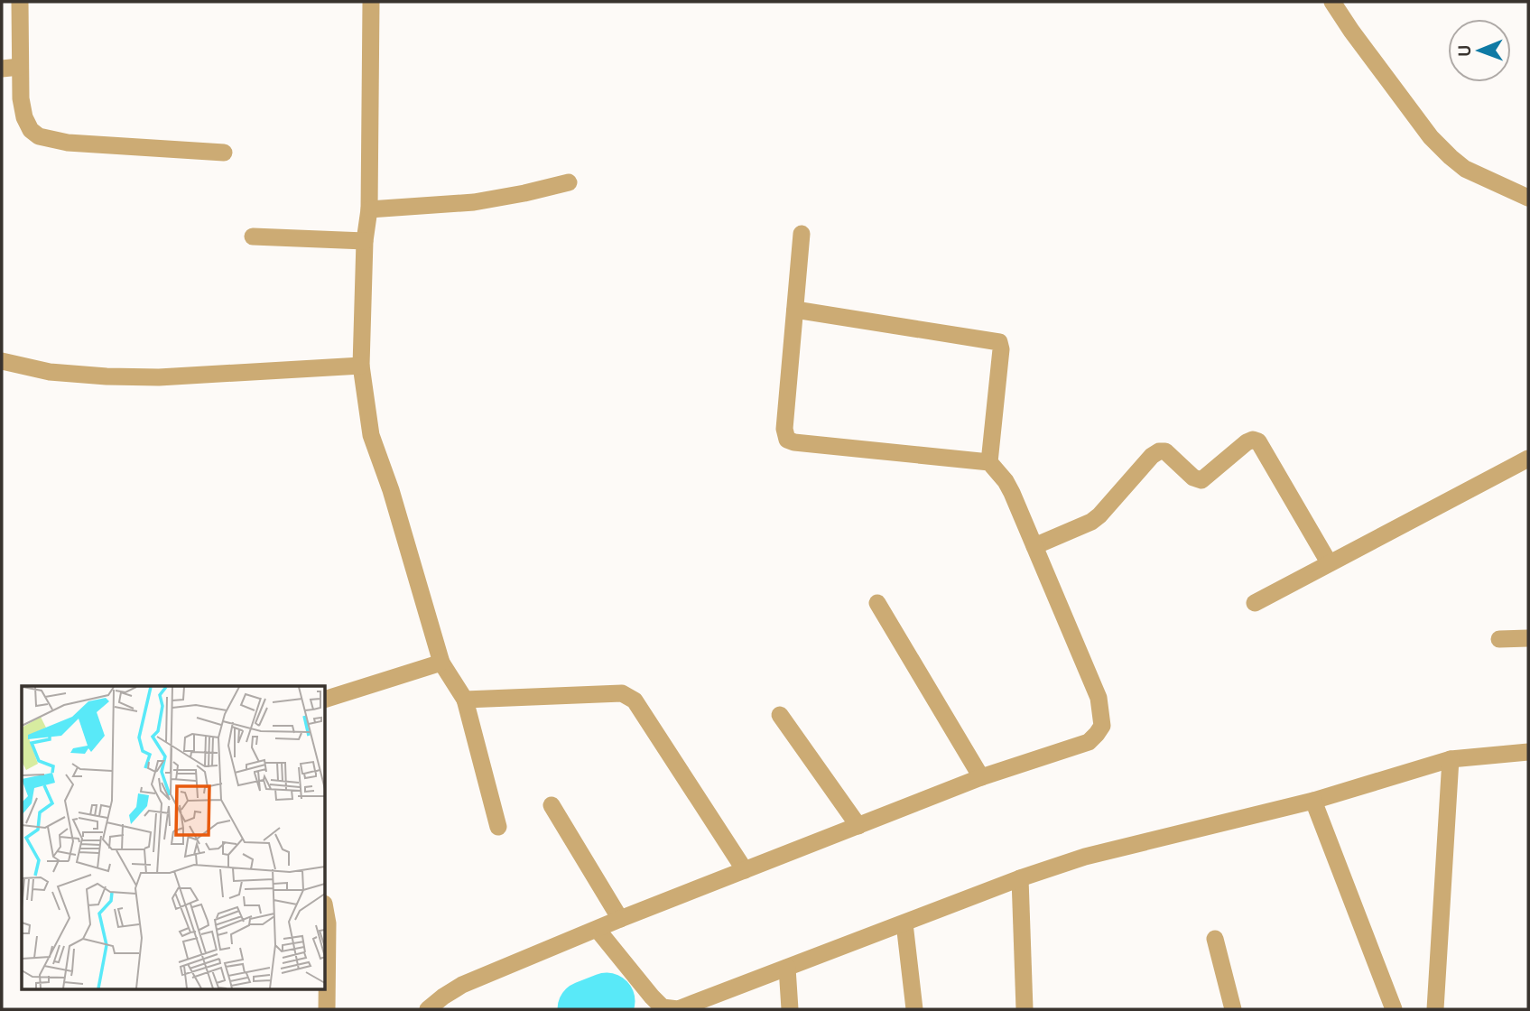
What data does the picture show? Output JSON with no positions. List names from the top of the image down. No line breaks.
{"north":"left"}
